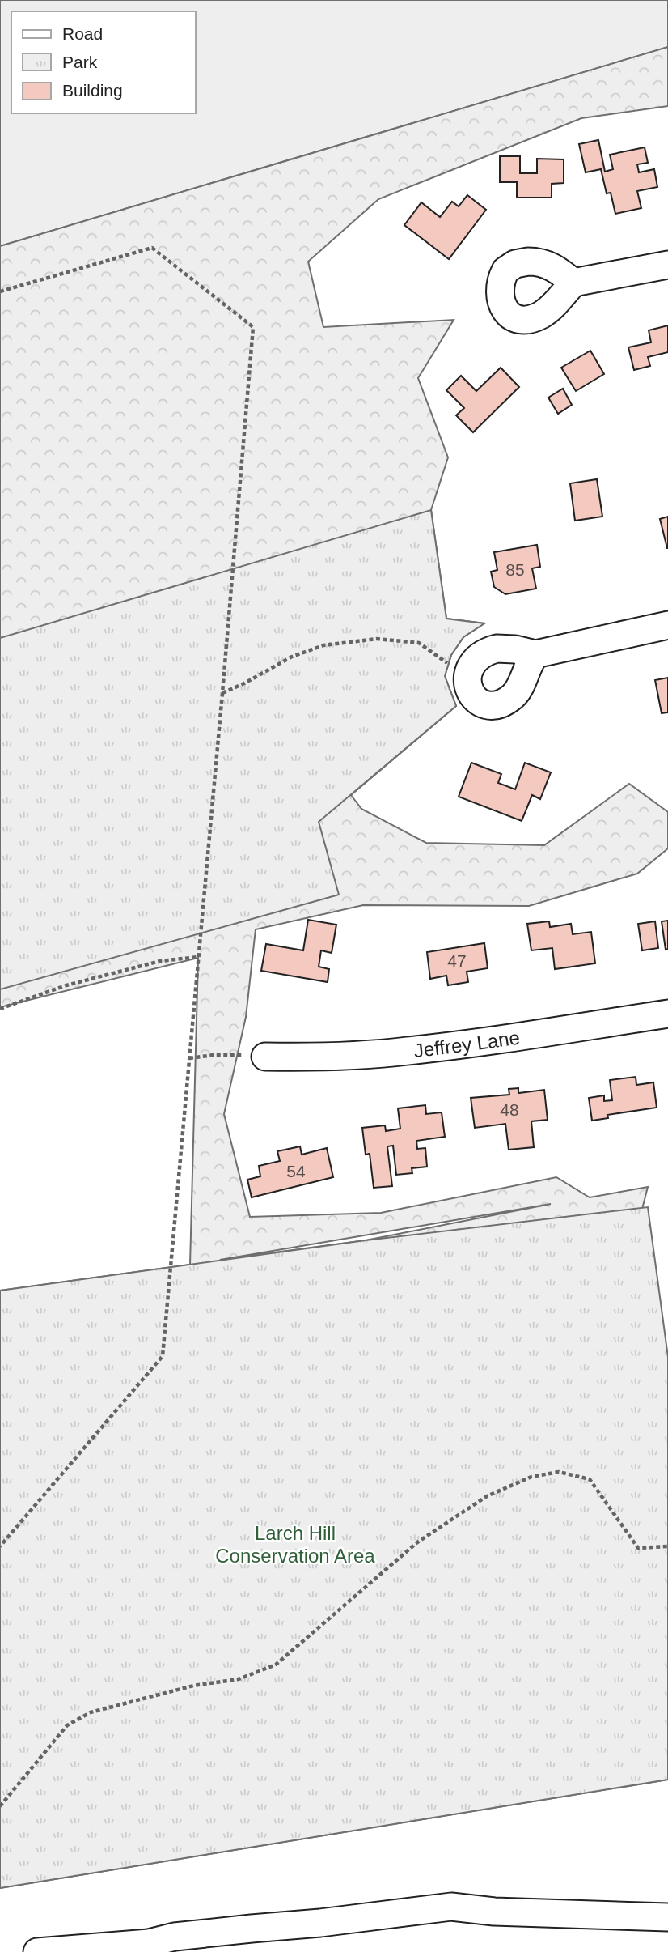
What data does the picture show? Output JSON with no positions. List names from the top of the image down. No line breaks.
{"streets":{"street":["Jeffrey Lane"]},"parks":["Larch Hill Conservation Area"],"house_numbers":["85","47","48","54"],"legend":["Road","Park","Building"]}
